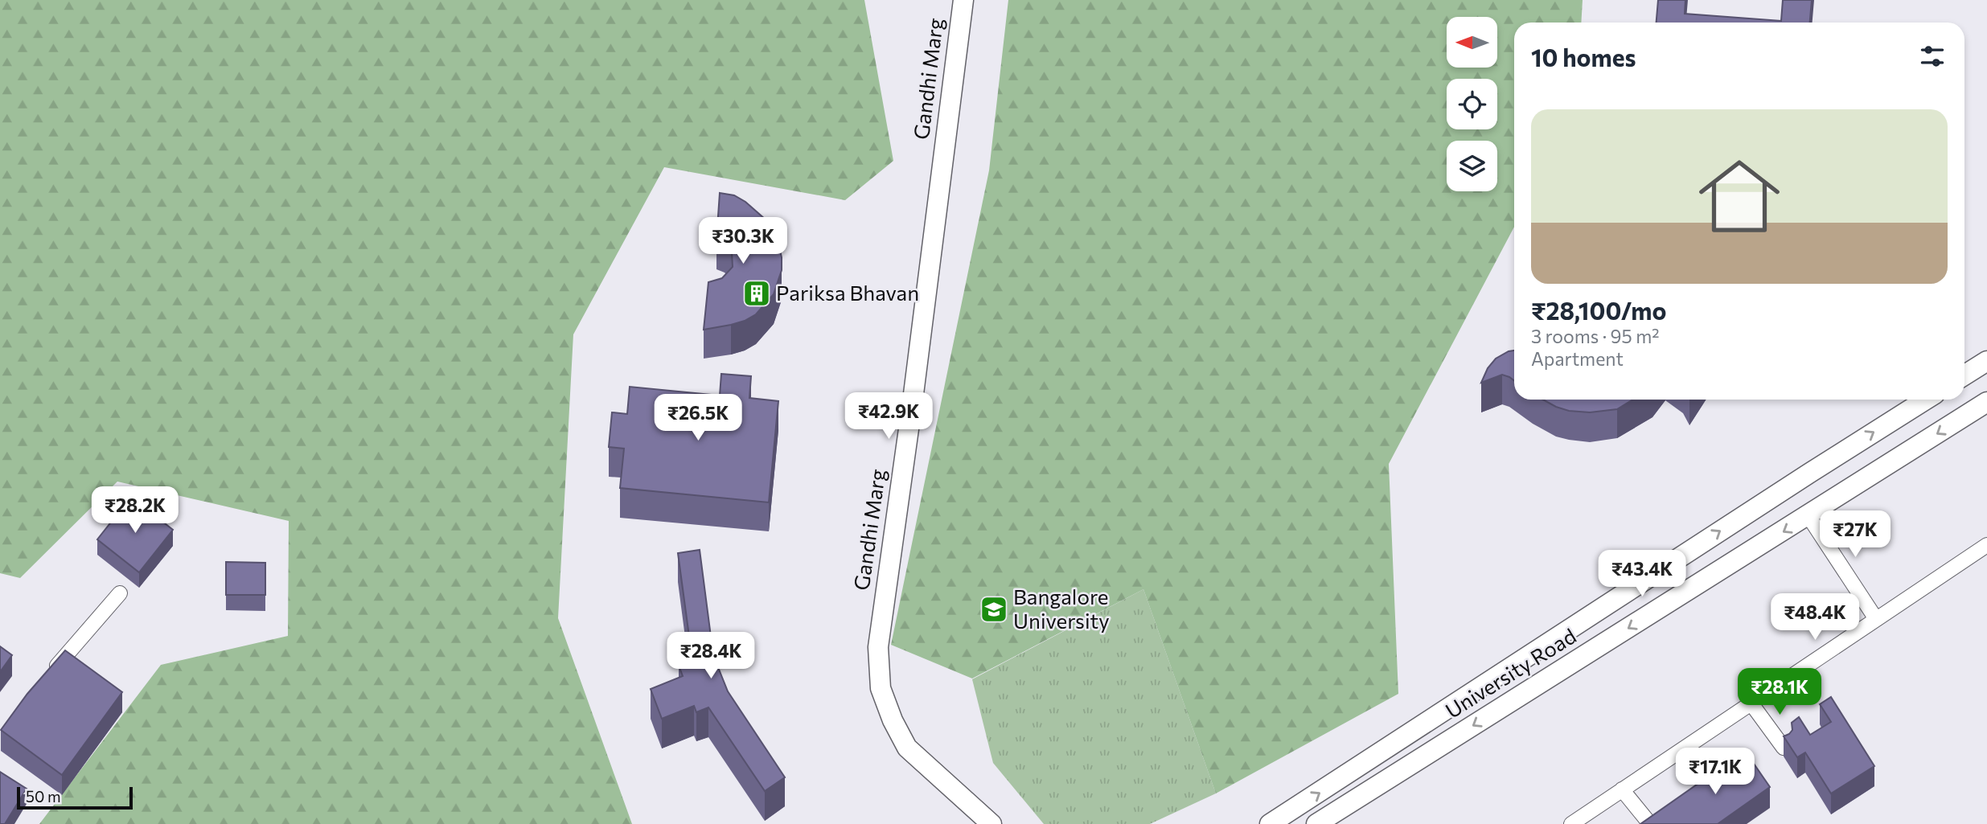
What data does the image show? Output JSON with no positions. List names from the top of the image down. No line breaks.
{"streets":{"main road":["Gandhi Marg","University Road"]},"places":{"building":["Pariksa Bhavan"],"school or university":["Bangalore University"]},"scale_bar":"50 m","north":"left","page":{"heading":"10 homes","list":[{"name":"₹28,100/mo","note":"3 rooms · 95 m² · Apartment"}],"price":["₹30.3K","₹42.9K","₹26.5K","₹28.2K","₹27K","₹43.4K","₹48.4K","₹28.4K","₹28.1K","₹17.1K"],"scale":"50 m"}}
